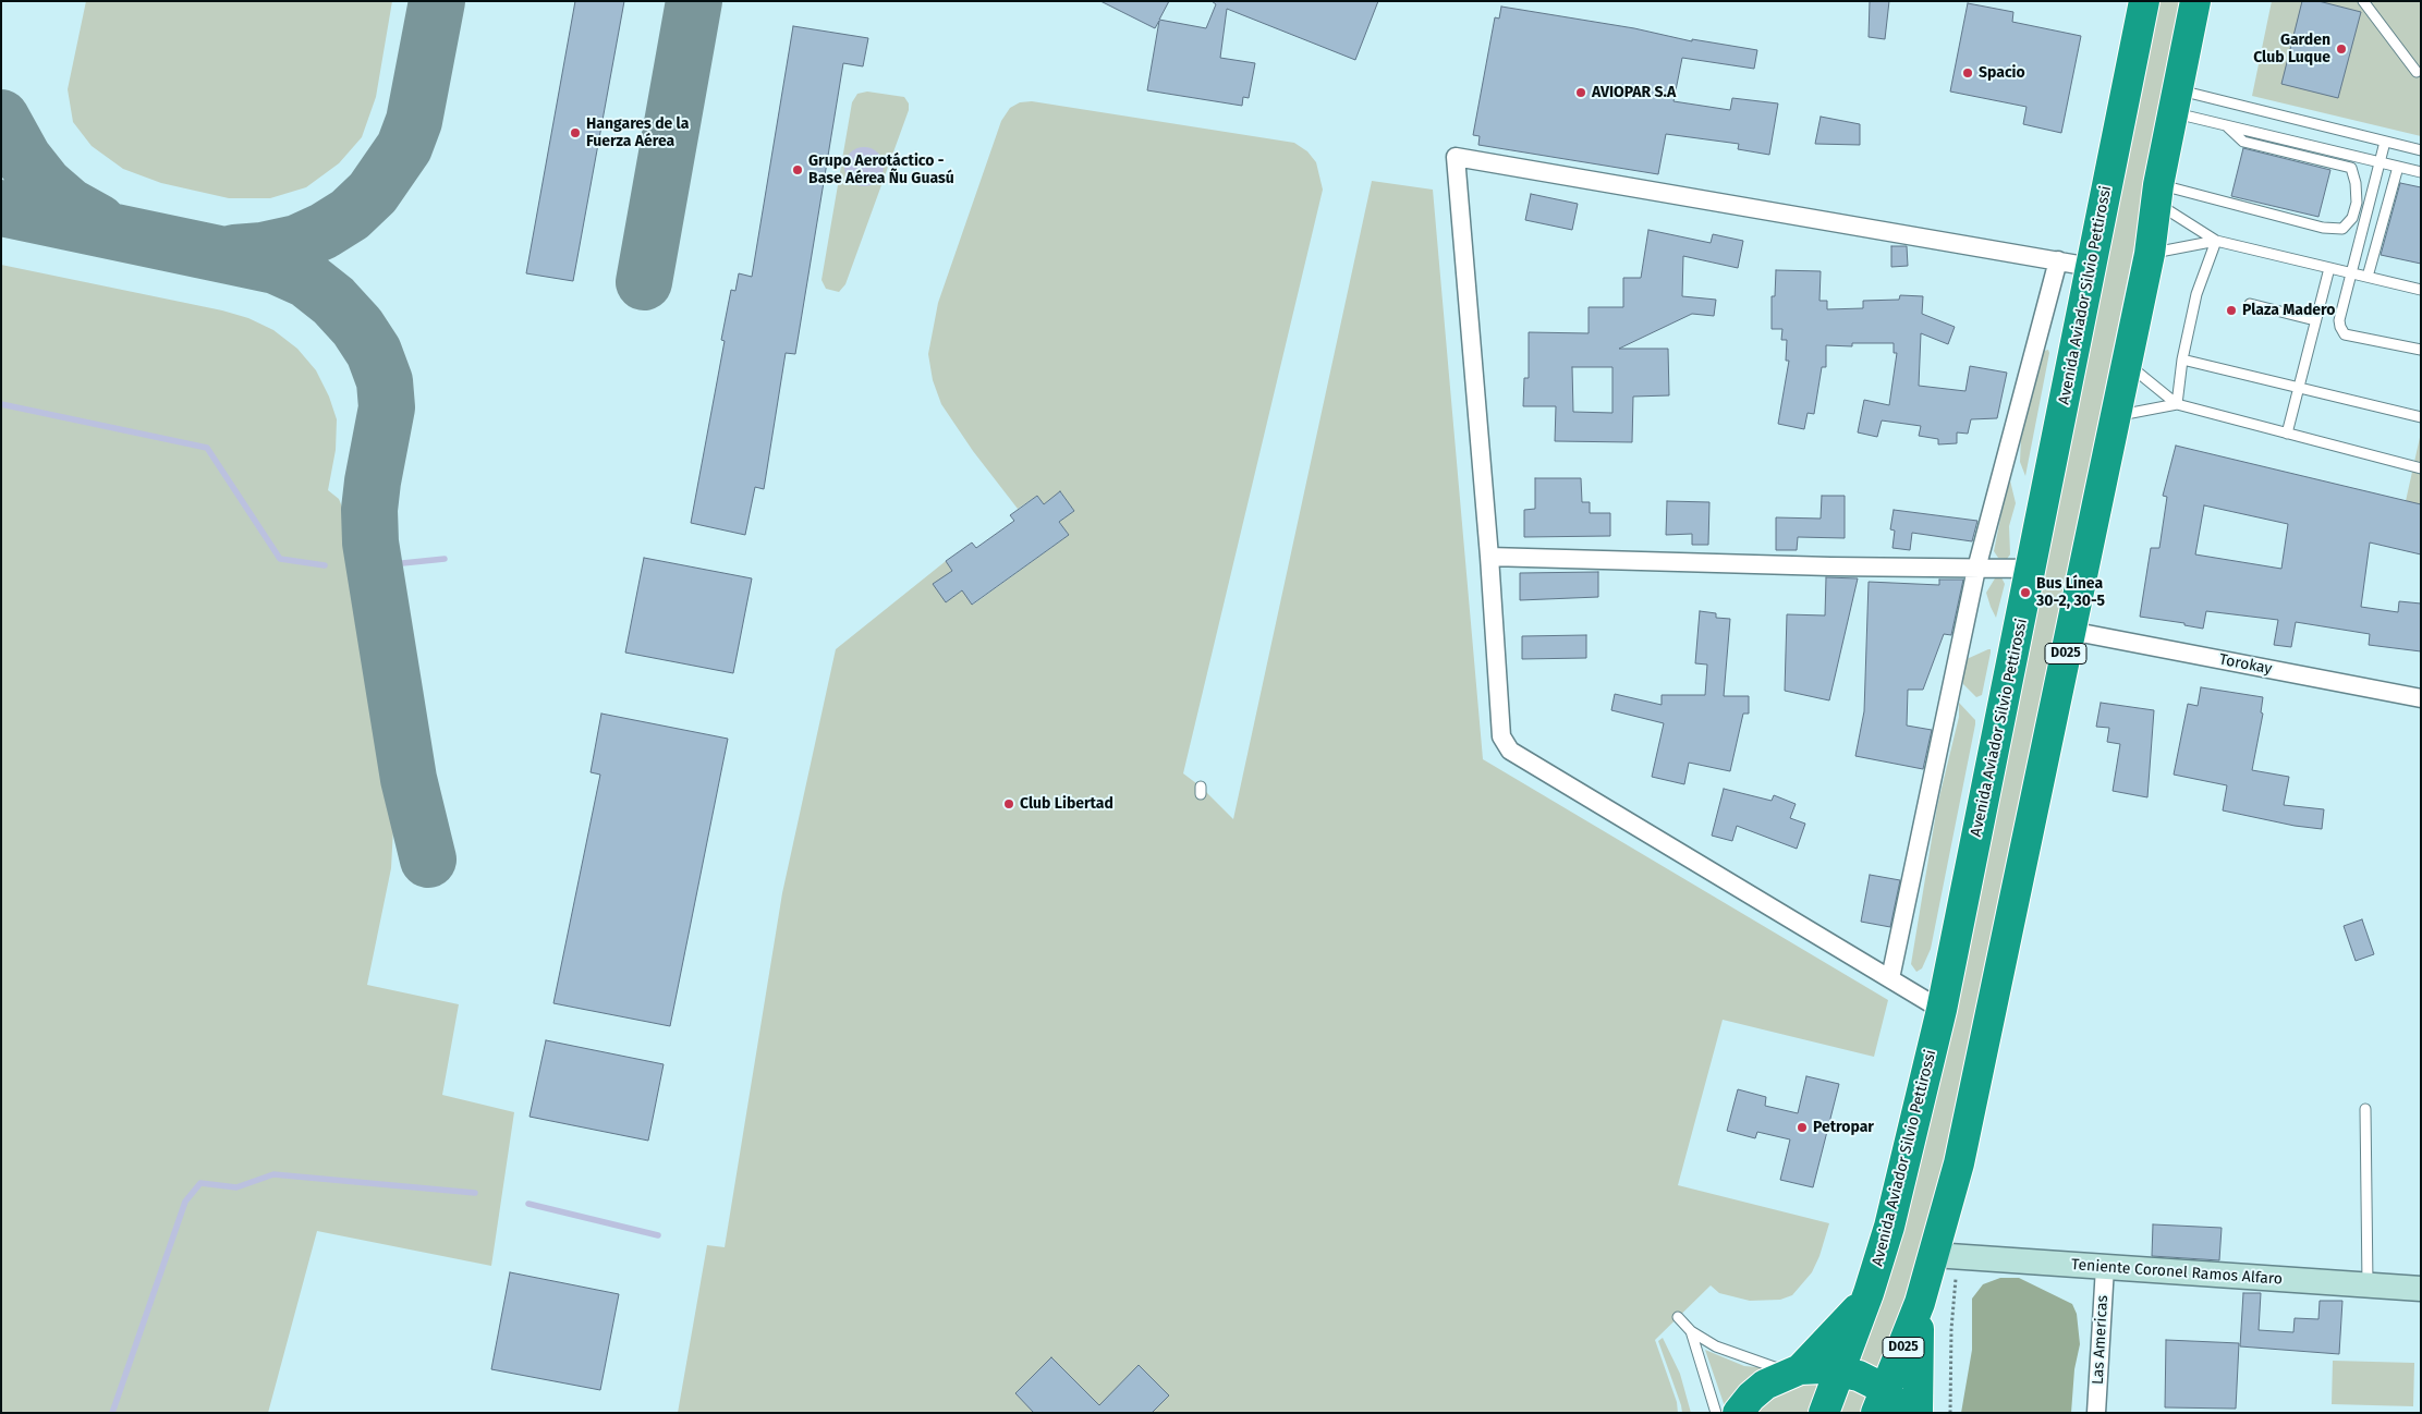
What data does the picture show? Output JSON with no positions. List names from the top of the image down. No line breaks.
{"streets":{"highway":["Avenida Aviador Silvio Pettirossi","D025"],"street":["Torokay","Teniente Coronel Ramos Alfaro","Las Americas"]},"crossings":[["D025","Torokay"],["D025","Teniente Coronel Ramos Alfaro"],["Teniente Coronel Ramos Alfaro","Las Americas"]],"places":["Garden Club Luque","Spacio","AVIOPAR S.A","Hangares de la Fuerza Aérea","Grupo Aerotáctico - Base Aérea Ñu Guasú","Plaza Madero","Bus Línea 30-2, 30-5","Club Libertad","Petropar"]}
